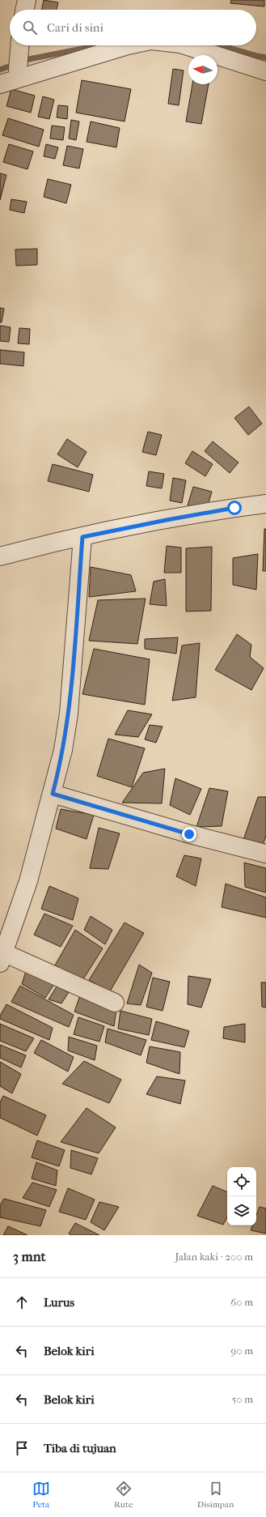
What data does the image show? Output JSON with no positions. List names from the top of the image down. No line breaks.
{"north":"left","page":{"search":"Cari di sini","heading":["3 mnt","Jalan kaki · 200 m"],"list":[["Lurus","60 m"],["Belok kiri","90 m"],["Belok kiri","50 m"],"Tiba di tujuan"],"nav":["Peta","Rute","Disimpan"]}}
